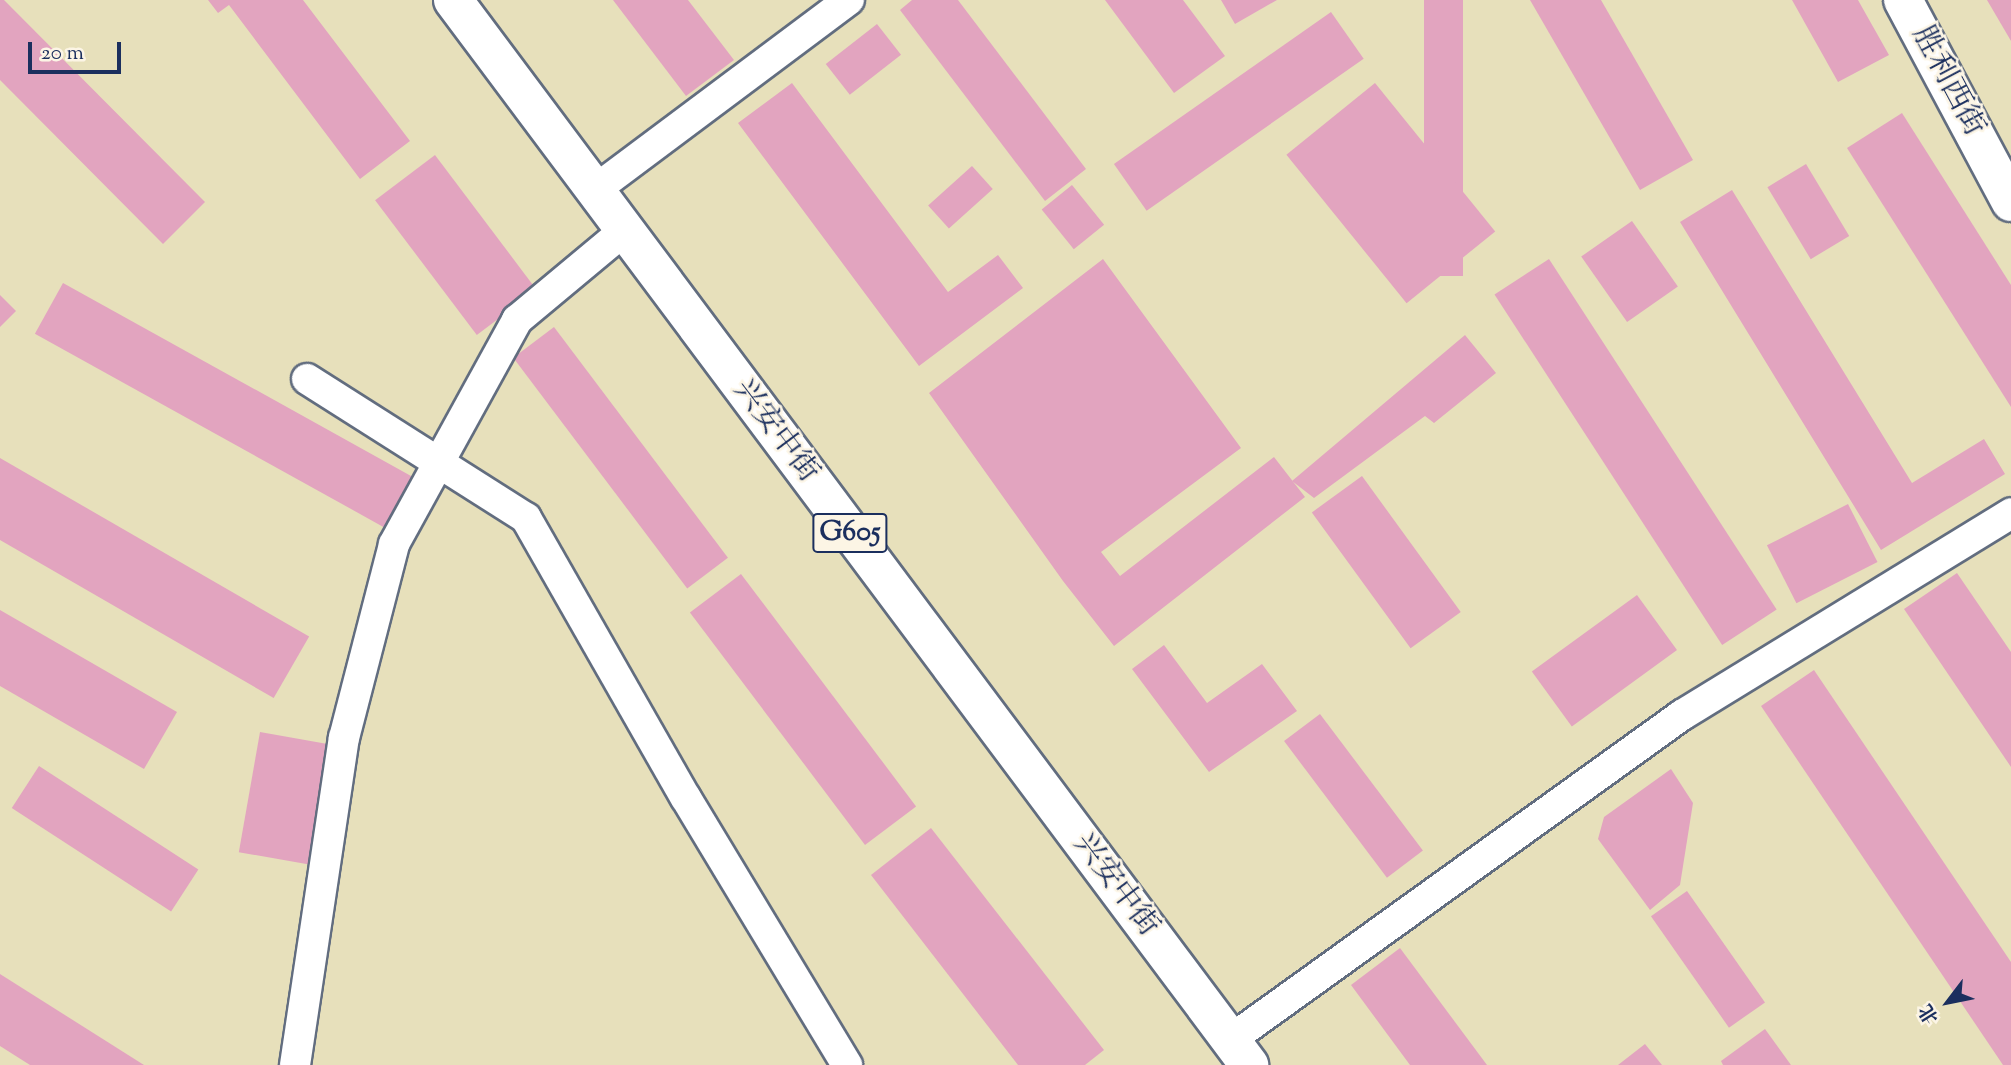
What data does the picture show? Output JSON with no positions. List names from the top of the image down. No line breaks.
{"streets":{"main road":["胜利西街","兴安中街","G605"]},"scale_bar":"20 m","north":"bottom left"}
